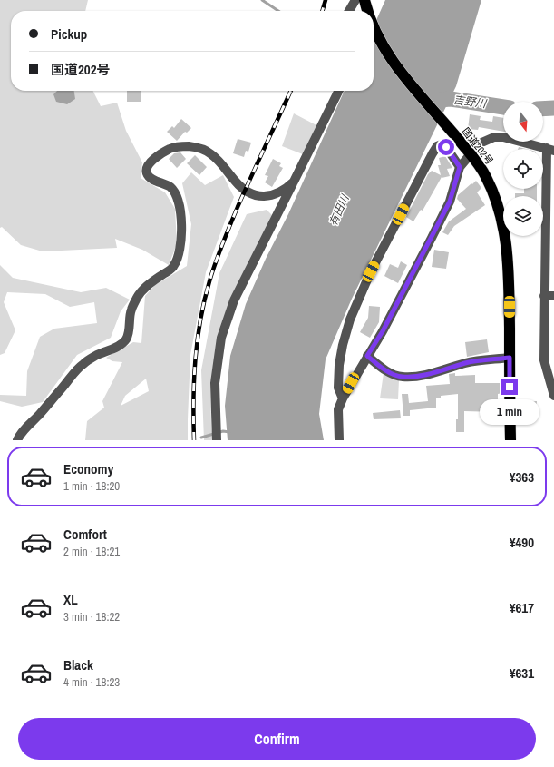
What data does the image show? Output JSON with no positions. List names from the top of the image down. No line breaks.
{"streets":{"highway":["国道202号"]},"water":["吉野川","有田川"],"north":"bottom","page":{"banner":["Pickup","国道202号"],"bubble":"1 min","list":[{"name":"Economy","note":"1 min · 18:20","value":"¥363"},{"name":"Comfort","note":"2 min · 18:21","value":"¥490"},{"name":"XL","note":"3 min · 18:22","value":"¥617"},{"name":"Black","note":"4 min · 18:23","value":"¥631"}],"buttons":"Confirm"}}
